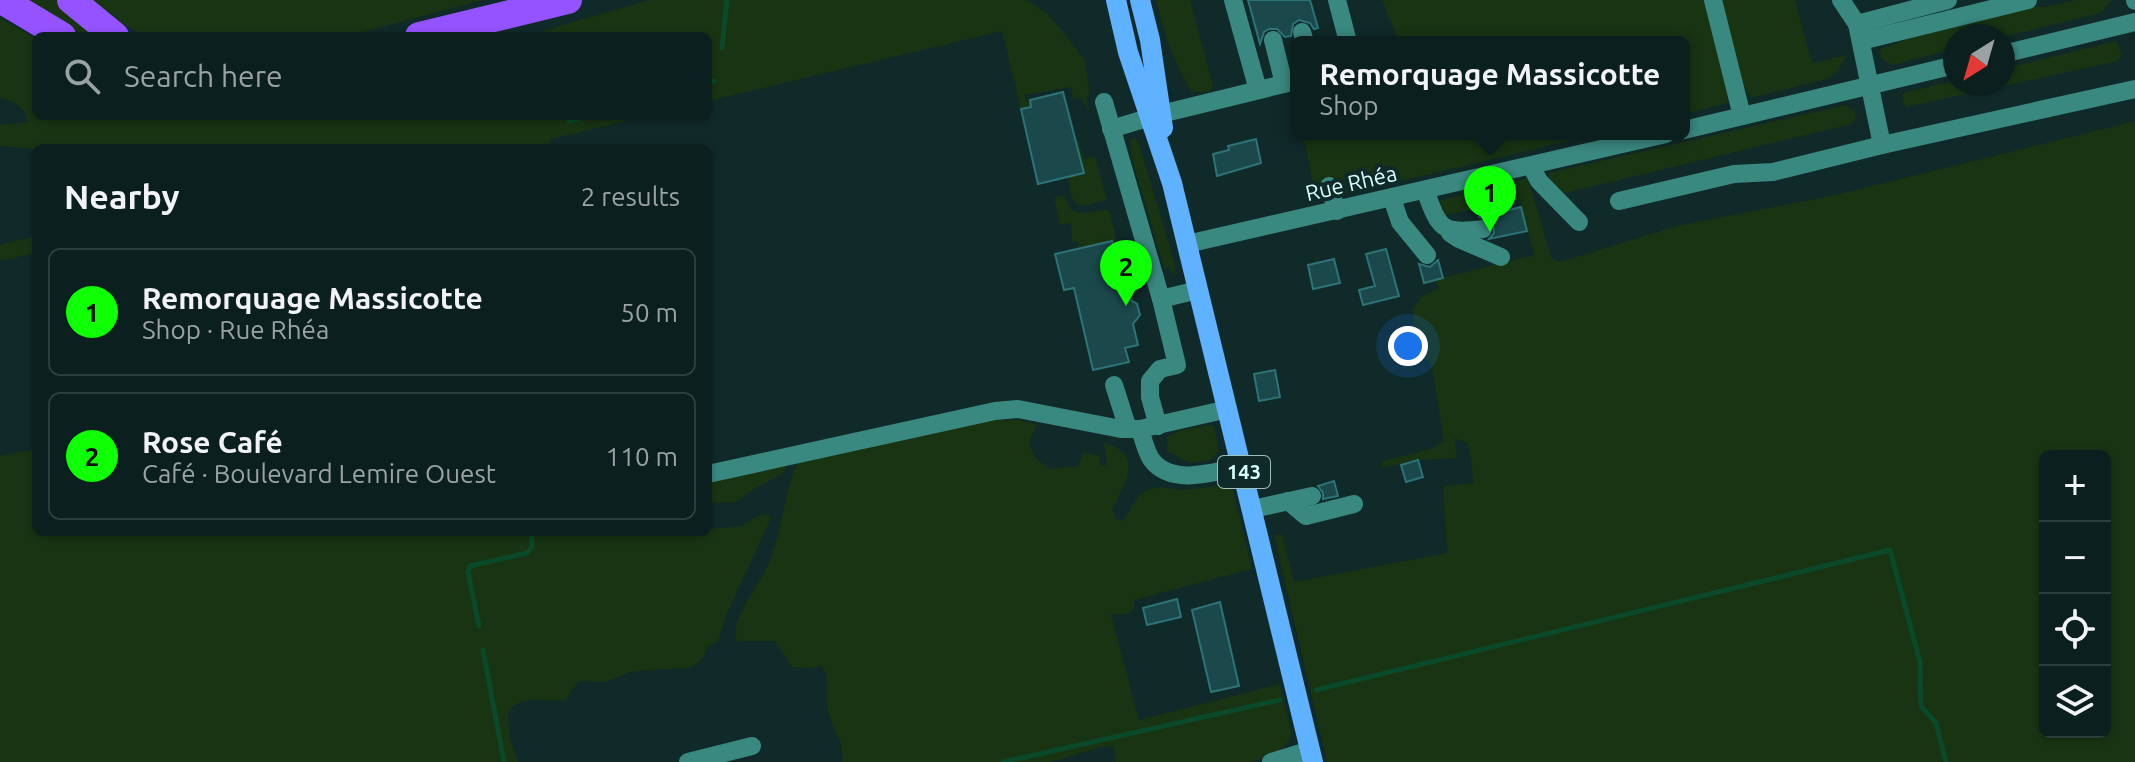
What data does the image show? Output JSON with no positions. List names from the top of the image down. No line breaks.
{"streets":{"main road":["143"],"street":["Rue Rhéa"]},"crossings":[["Rue Rhéa","143"]],"north":"bottom left","page":{"search":"Search here","popup":["Remorquage Massicotte","Shop"],"heading":["Nearby","2 results"],"pins":["1","2"],"list":[{"mark":"1","name":"Remorquage Massicotte","note":"Shop · Rue Rhéa","value":"50 m"},{"mark":"2","name":"Rose Café","note":"Café · Boulevard Lemire Ouest","value":"110 m"}],"map_buttons":["+","−"]}}
